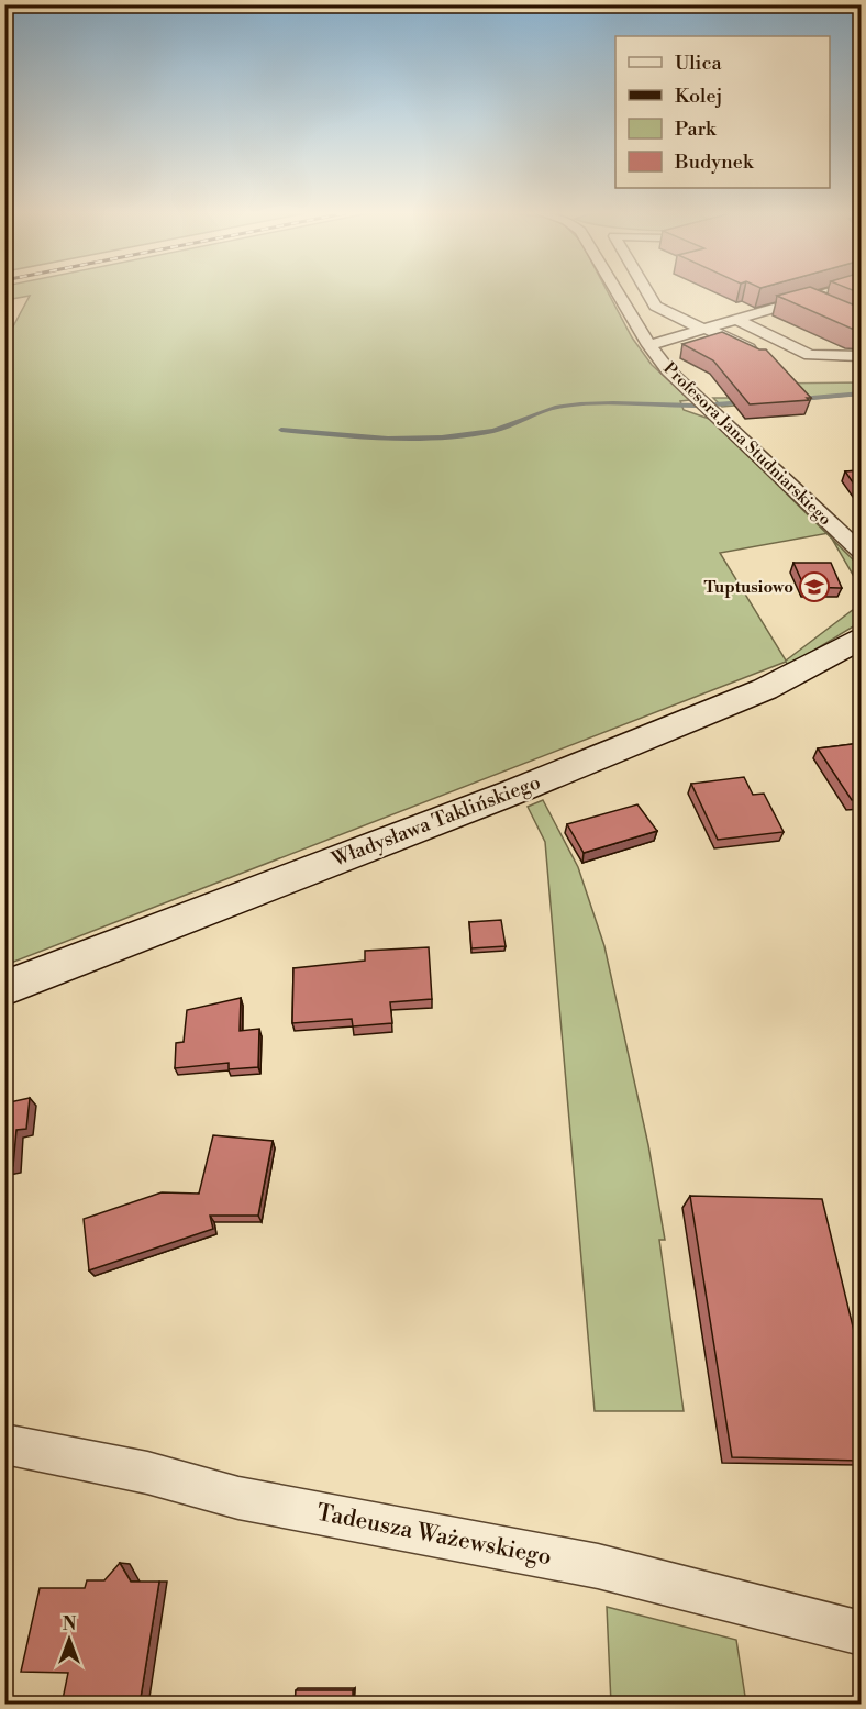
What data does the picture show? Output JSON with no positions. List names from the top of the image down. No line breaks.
{"streets":{"street":["Profesora Jana Studniarskiego","Władysława Taklińskiego","Tadeusza Ważewskiego"]},"places":{"school or university":["Tuptusiowo"]},"legend":["Ulica","Kolej","Park","Budynek"],"north":"top"}
